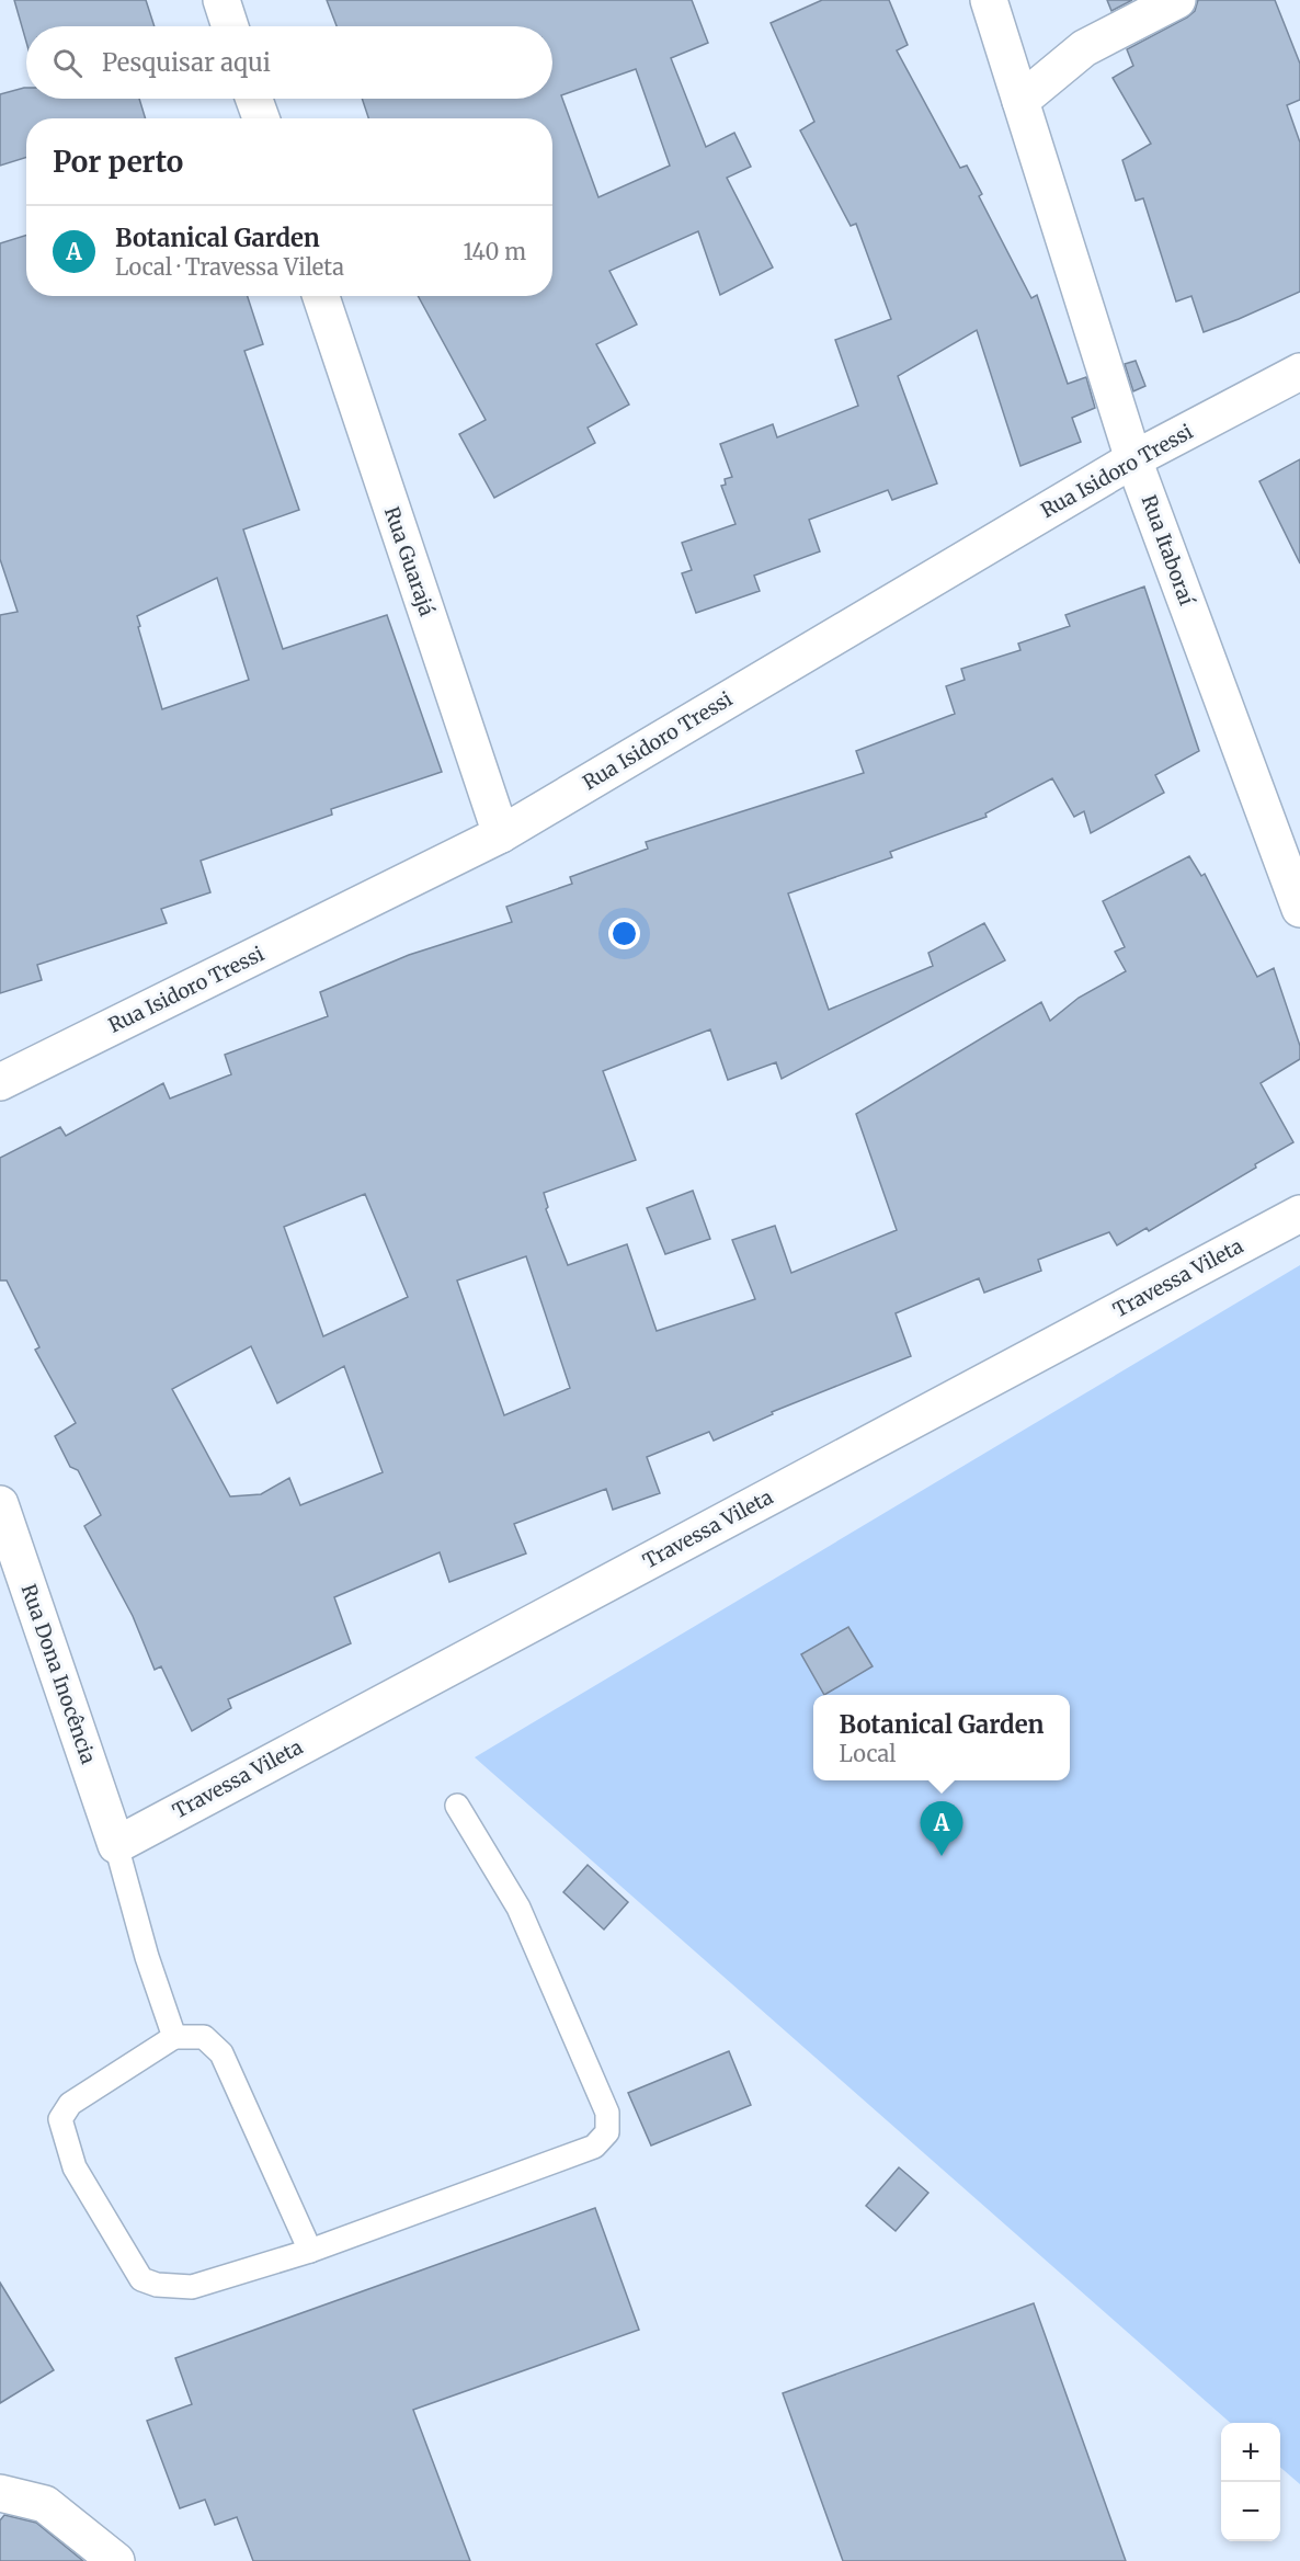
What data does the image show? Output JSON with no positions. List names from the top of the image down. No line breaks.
{"streets":{"street":["Rua Isidoro Tressi","Rua Itaboraí","Rua Guarajá","Travessa Vileta","Rua Dona Inocência"]},"crossings":[["Rua Isidoro Tressi","Rua Itaboraí"],["Rua Isidoro Tressi","Rua Guarajá"],["Travessa Vileta","Rua Dona Inocência"]],"page":{"search":"Pesquisar aqui","heading":"Por perto","list":[{"mark":"A","name":"Botanical Garden","note":"Local · Travessa Vileta","value":"140 m"}],"popup":["Botanical Garden","Local"],"pins":"A","map_buttons":["+","−"]}}
